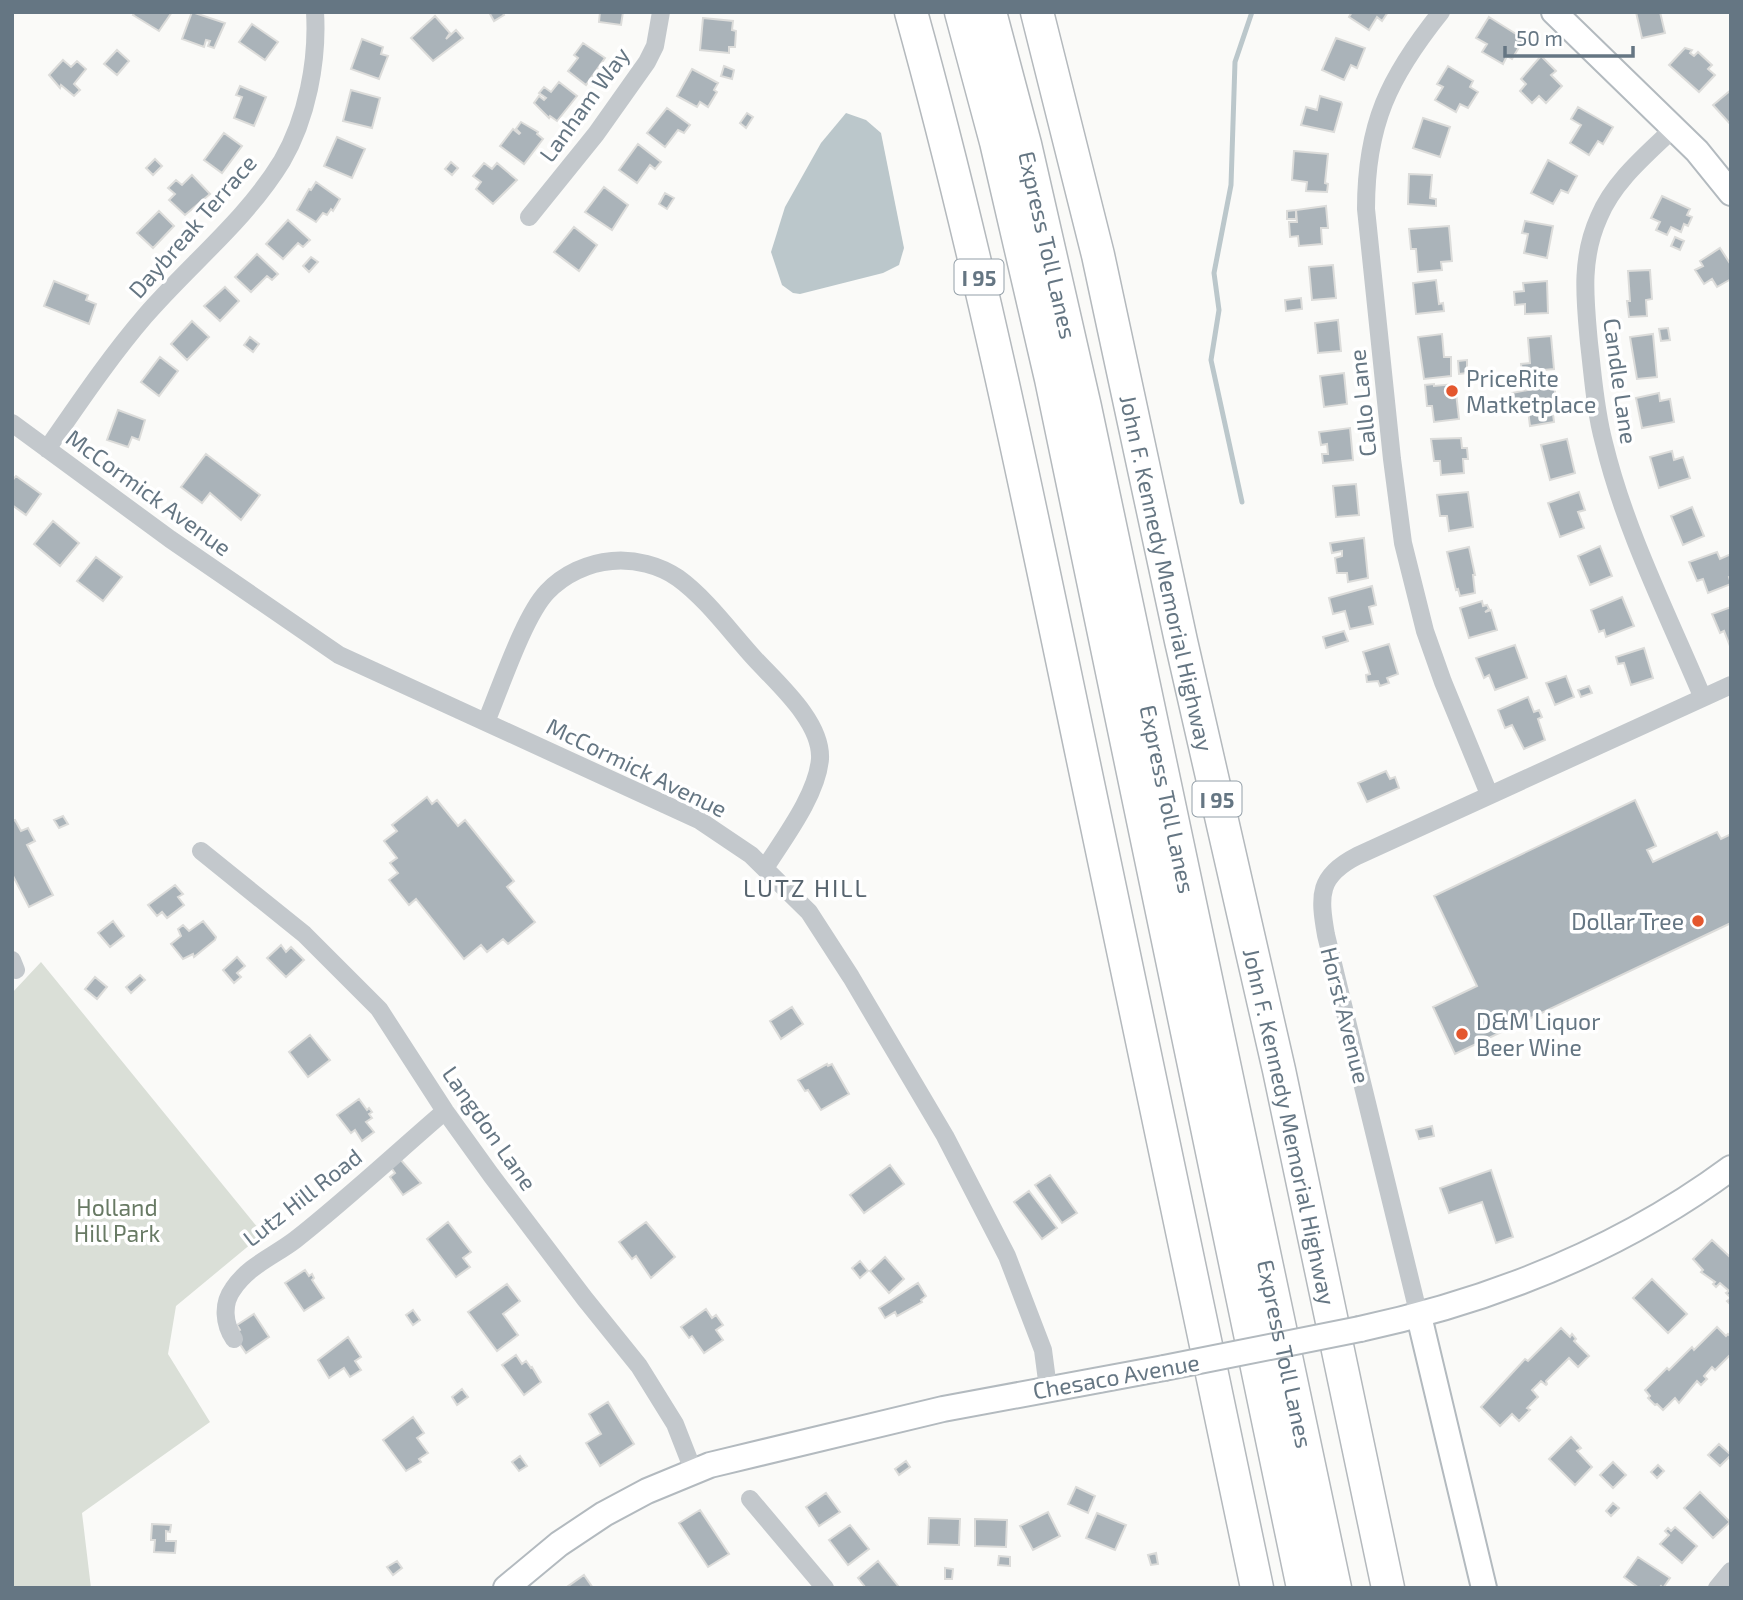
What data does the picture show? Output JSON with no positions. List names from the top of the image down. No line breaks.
{"streets":{"highway":["Express Toll Lanes","I 95","John F. Kennedy Memorial Highway"],"street":["Lanham Way","Daybreak Terrace","Candle Lane","Callo Lane","McCormick Avenue","Horst Avenue","Langdon Lane","Lutz Hill Road","Chesaco Avenue"]},"crossings":[["Daybreak Terrace","McCormick Avenue"],["Candle Lane","Horst Avenue"],["Callo Lane","Horst Avenue"],["McCormick Avenue","Chesaco Avenue"],["Horst Avenue","Chesaco Avenue"],["Langdon Lane","Lutz Hill Road"],["Langdon Lane","Chesaco Avenue"]],"districts":["LUTZ HILL"],"parks":["Holland Hill Park"],"places":["PriceRite Matketplace","Dollar Tree","D&M Liquor Beer Wine"],"scale_bar":"50 m"}
